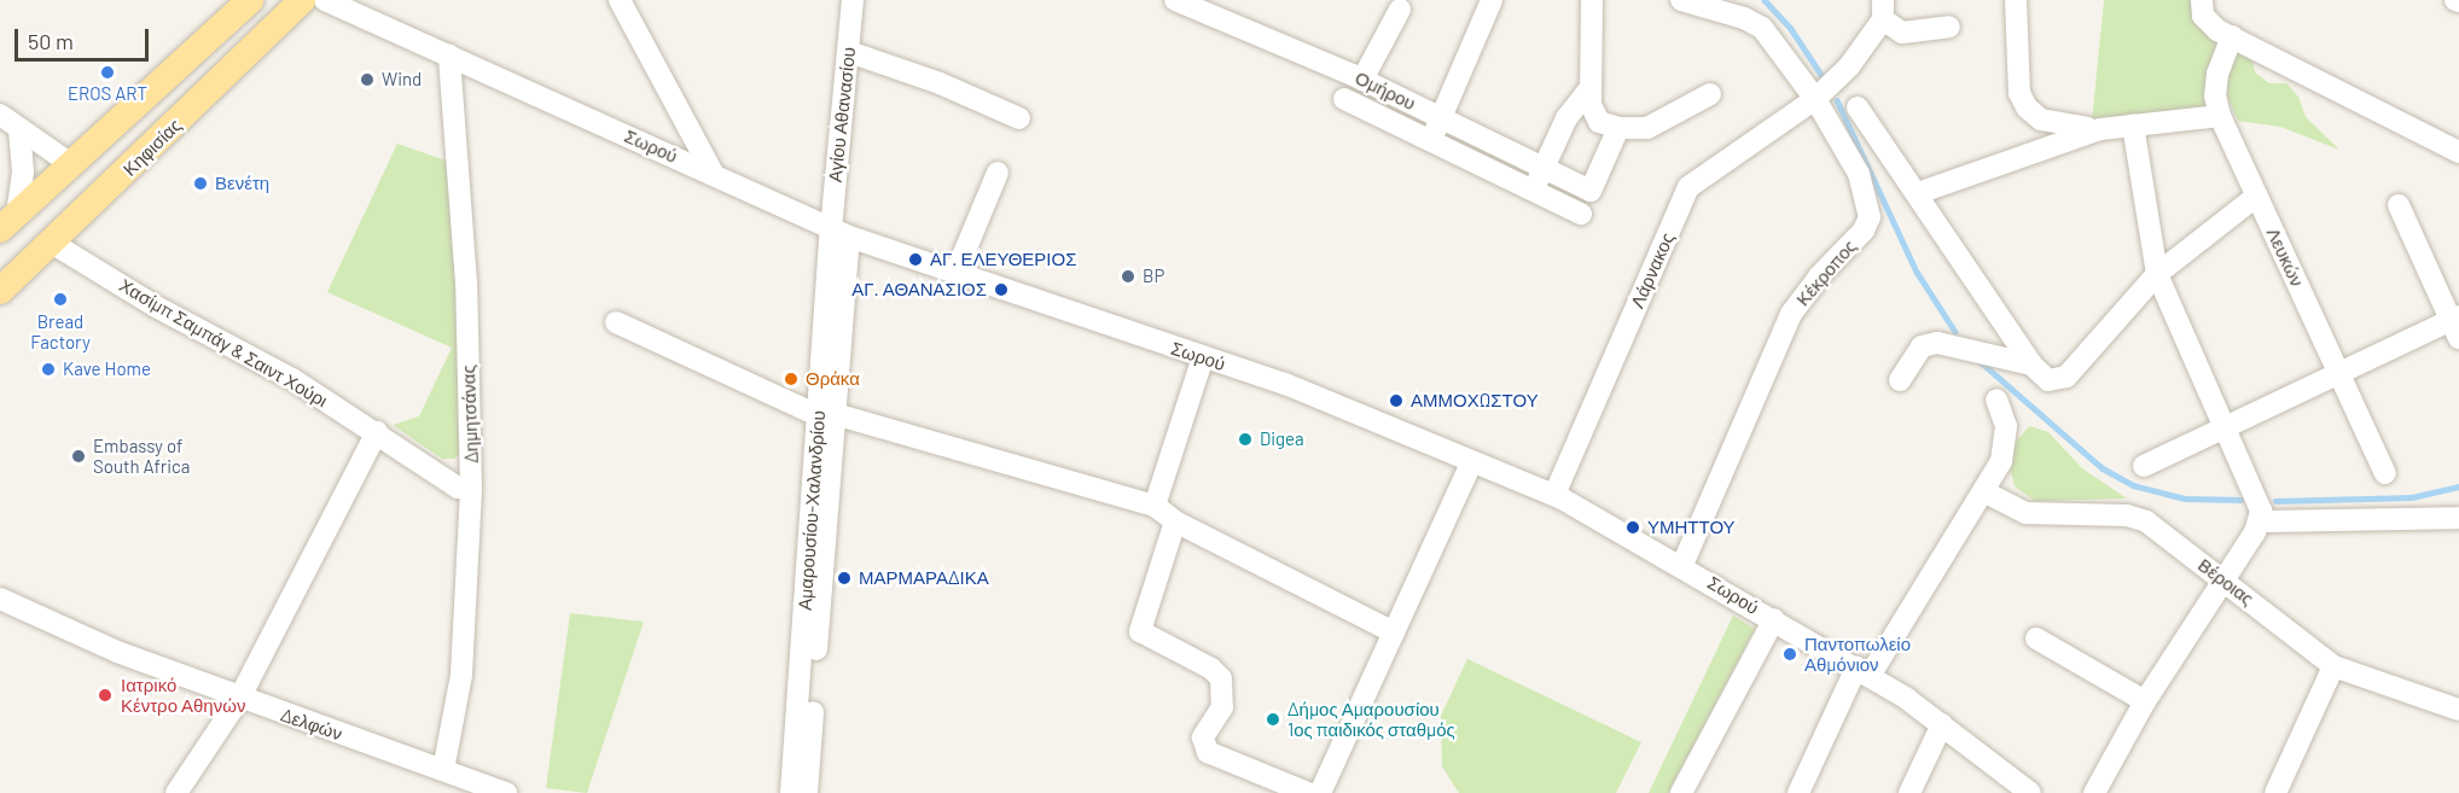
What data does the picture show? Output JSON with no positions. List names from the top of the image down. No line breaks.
{"streets":{"main road":["Κηφισίας"],"street":["Ομήρου","Αγίου Αθανασίου","Σωρού","Λευκών","Λάρνακος","Κέκροπος","Χασίμπ Σαμπάγ & Σαιντ Χούρι","Δημητσάνας","Αμαρουσίου-Χαλανδρίου","Βέροιας","Δελφών"]},"crossings":[["Αγίου Αθανασίου","Σωρού"],["Αγίου Αθανασίου","Αμαρουσίου-Χαλανδρίου"],["Σωρού","Λάρνακος"],["Σωρού","Κέκροπος"],["Σωρού","Δημητσάνας"],["Σωρού","Αμαρουσίου-Χαλανδρίου"],["Κηφισίας","Χασίμπ Σαμπάγ & Σαιντ Χούρι"],["Λάρνακος","Κέκροπος"],["Χασίμπ Σαμπάγ & Σαιντ Χούρι","Δημητσάνας"],["Δημητσάνας","Δελφών"]],"places":["EROS ART","Wind","Βενέτη","ΑΓ. ΕΛΕΥΘΕΡΙΟΣ","BP","ΑΓ. ΑΘΑΝΑΣΙΟΣ","Bread Factory","Kave Home","Θράκα","ΑΜΜΟΧΩΣΤΟΥ","Digea","Embassy of South Africa","ΥΜΗΤΤΟΥ","ΜΑΡΜΑΡΑΔΙΚΑ","Παντοπωλείο Αθμόνιον","Ιατρικό Κέντρο Αθηνών","Δήμος Αμαρουσίου 1ος παιδικός σταθμός"],"scale_bar":"50 m"}
